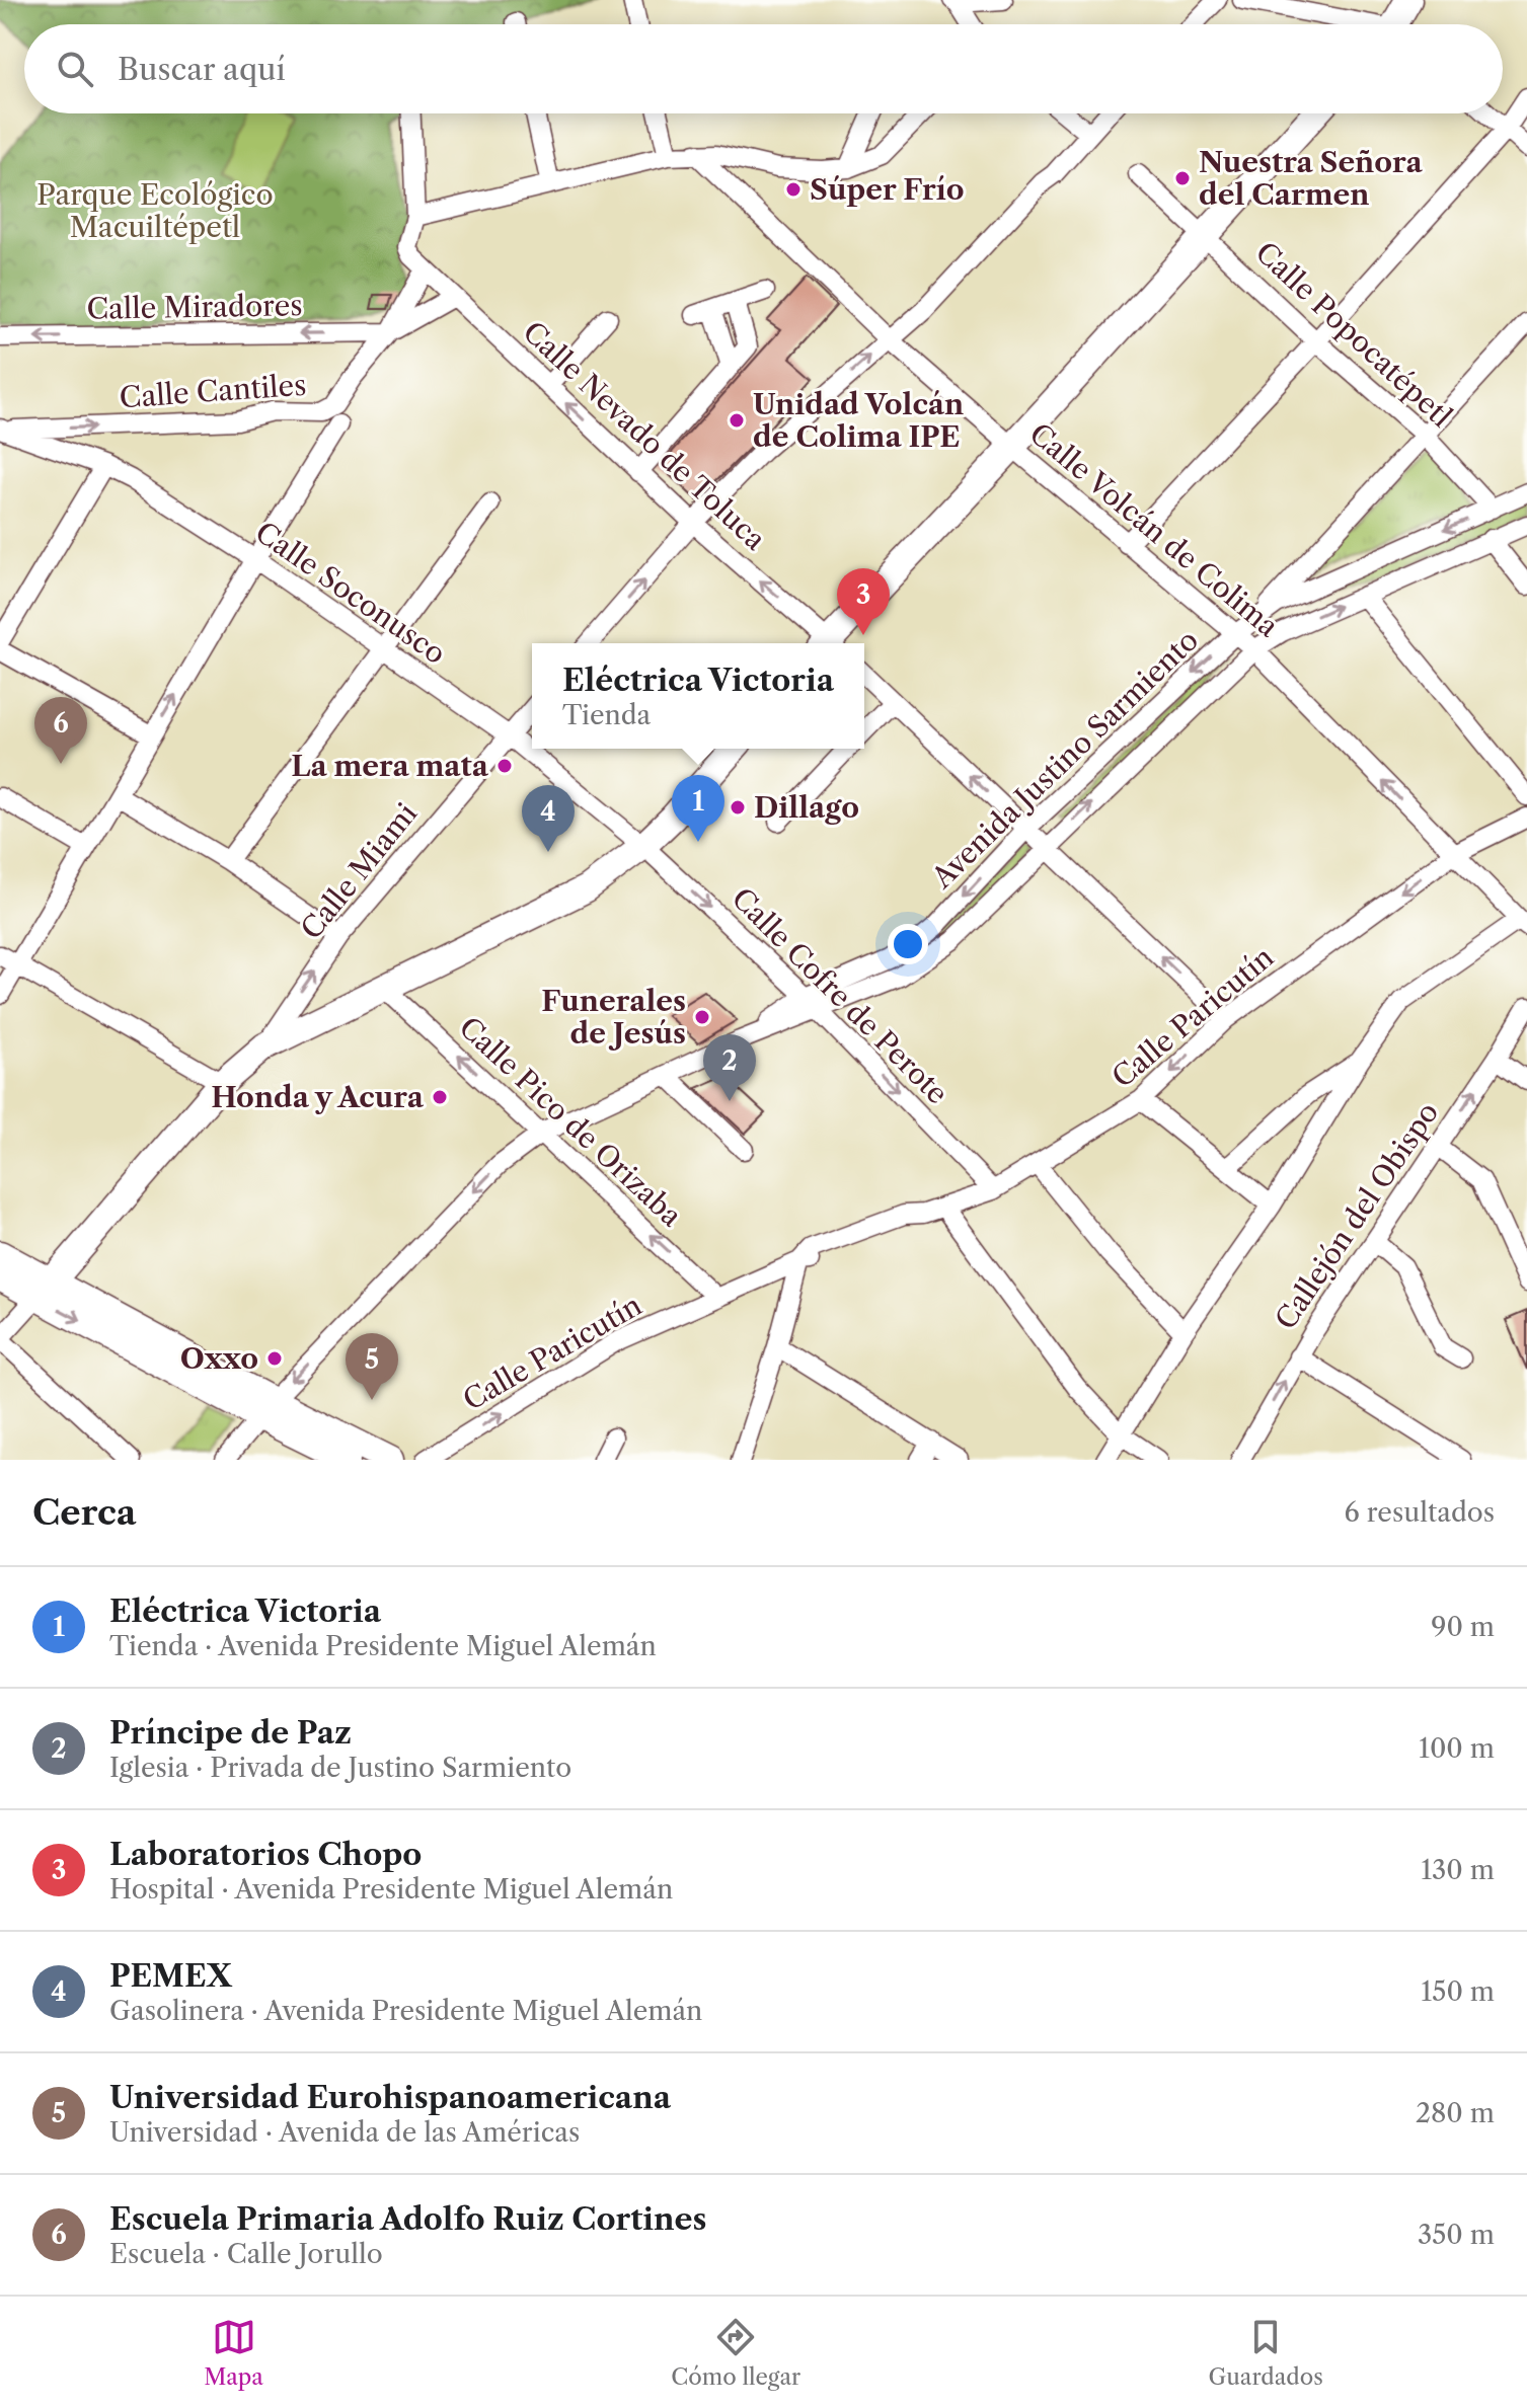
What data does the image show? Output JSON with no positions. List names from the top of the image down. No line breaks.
{"streets":{"street":["Calle Miradores","Calle Popocatépetl","Calle Cantiles","Calle Nevado de Toluca","Calle Volcán de Colima","Calle Soconusco","Avenida Justino Sarmiento","Calle Miami","Calle Cofre de Perote","Calle Paricutín","Calle Pico de Orizaba","Callejón del Obispo"]},"crossings":[["Calle Miradores","Calle Cantiles"],["Calle Miradores","Calle Nevado de Toluca"],["Calle Popocatépetl","Avenida Justino Sarmiento"],["Calle Cantiles","Calle Soconusco"],["Calle Volcán de Colima","Avenida Justino Sarmiento"],["Calle Volcán de Colima","Calle Paricutín"],["Calle Soconusco","Calle Miami"],["Calle Soconusco","Calle Cofre de Perote"],["Avenida Justino Sarmiento","Calle Cofre de Perote"],["Avenida Justino Sarmiento","Calle Pico de Orizaba"],["Calle Cofre de Perote","Calle Paricutín"],["Calle Paricutín","Calle Pico de Orizaba"]],"one_way":["Calle Miradores","Calle Cantiles","Calle Nevado de Toluca","Calle Cofre de Perote","Calle Pico de Orizaba"],"parks":["Parque Ecológico Macuiltépetl"],"places":["Nuestra Señora del Carmen","Súper Frío","Unidad Volcán de Colima IPE","La mera mata","Dillago","Funerales de Jesús","Honda y Acura","Oxxo"],"page":{"search":"Buscar aquí","pins":["3","6","1","4","2","5"],"popup":["Eléctrica Victoria","Tienda"],"heading":["Cerca","6 resultados"],"list":[{"mark":"1","name":"Eléctrica Victoria","note":"Tienda · Avenida Presidente Miguel Alemán","value":"90 m"},{"mark":"2","name":"Príncipe de Paz","note":"Iglesia · Privada de Justino Sarmiento","value":"100 m"},{"mark":"3","name":"Laboratorios Chopo","note":"Hospital · Avenida Presidente Miguel Alemán","value":"130 m"},{"mark":"4","name":"PEMEX","note":"Gasolinera · Avenida Presidente Miguel Alemán","value":"150 m"},{"mark":"5","name":"Universidad Eurohispanoamericana","note":"Universidad · Avenida de las Américas","value":"280 m"},{"mark":"6","name":"Escuela Primaria Adolfo Ruiz Cortines","note":"Escuela · Calle Jorullo","value":"350 m"}],"nav":["Mapa","Cómo llegar","Guardados"]}}
